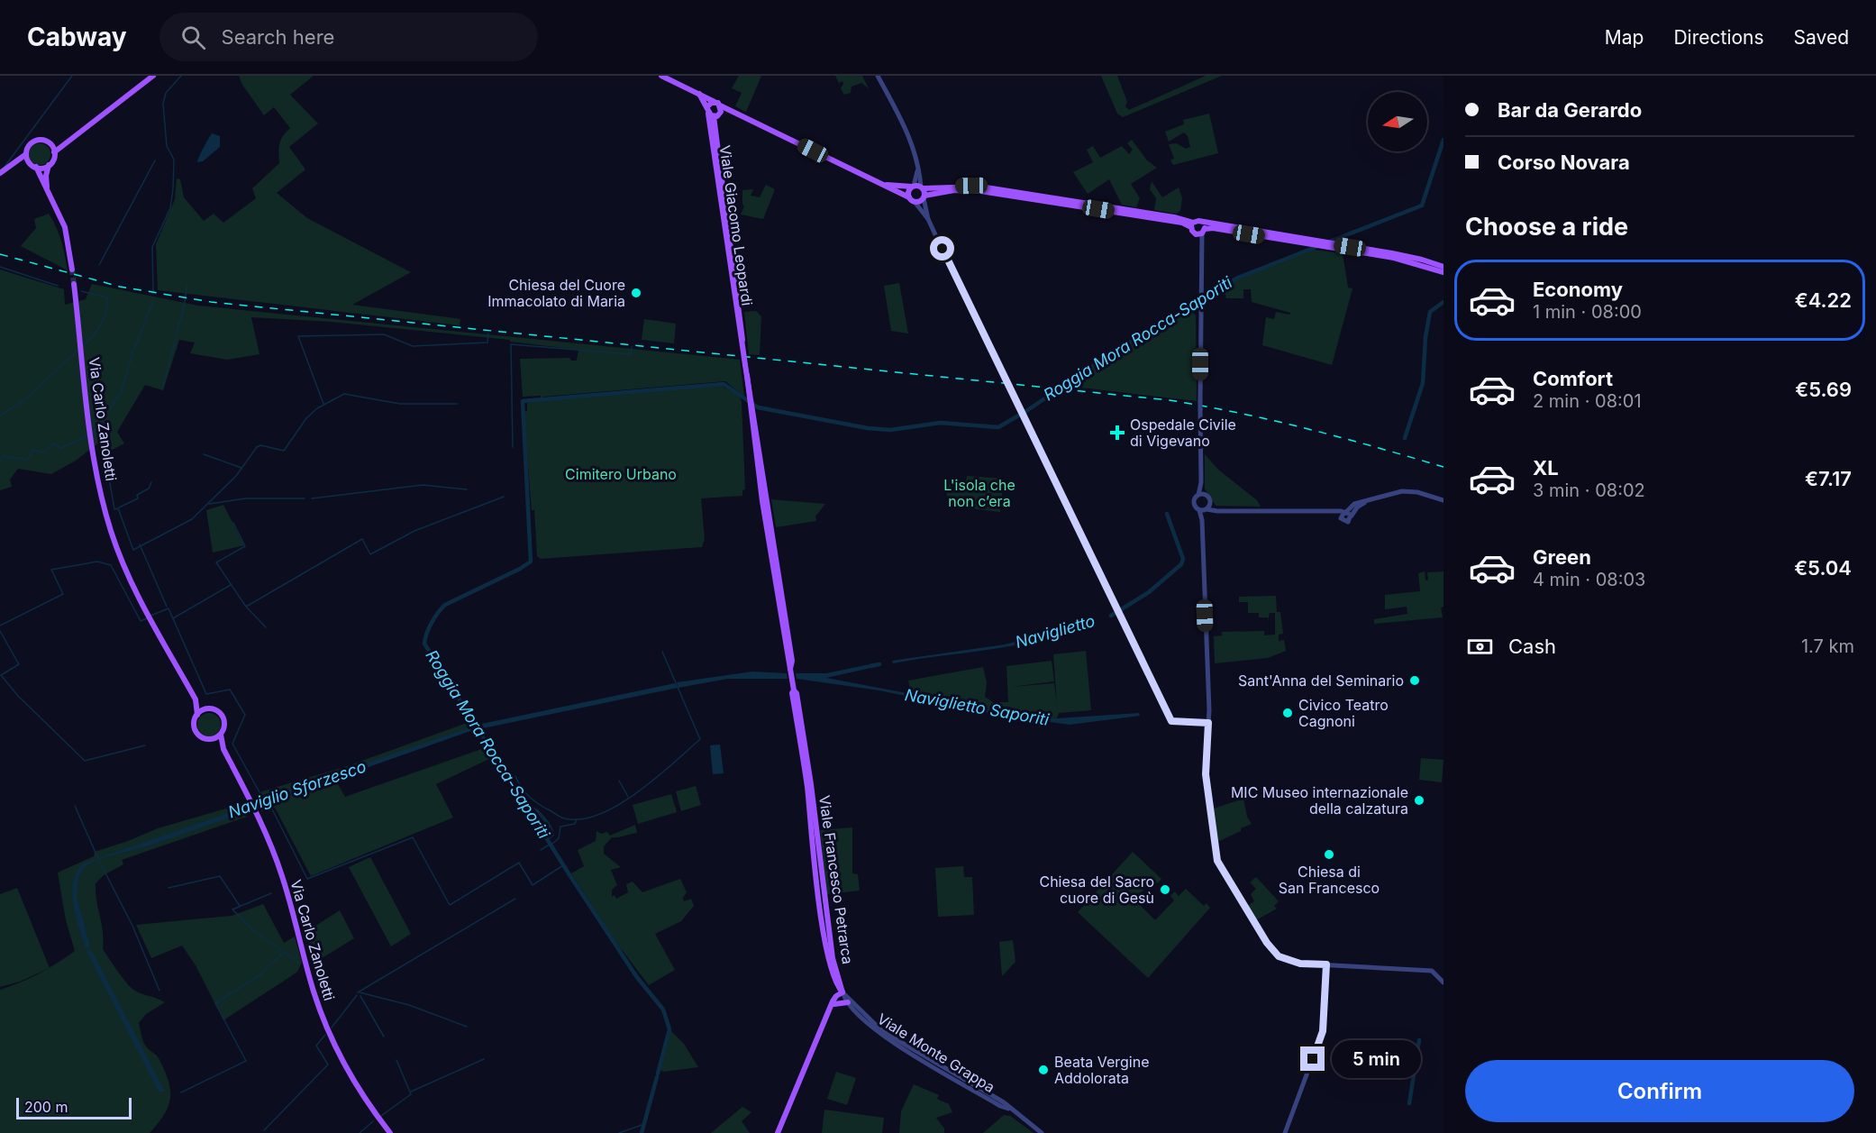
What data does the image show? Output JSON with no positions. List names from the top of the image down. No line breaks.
{"streets":{"main road":["Viale Giacomo Leopardi","Via Carlo Zanoletti","Viale Francesco Petrarca"],"street":["Viale Monte Grappa"]},"crossings":[["Viale Giacomo Leopardi","Viale Francesco Petrarca"],["Viale Francesco Petrarca","Viale Monte Grappa"]],"water":["Roggia Mora Rocca-Saporiti","Naviglietto","Naviglietto Saporiti","Naviglio Sforzesco"],"parks":["Cimitero Urbano","L'isola che non c’era"],"places":{"other":["Chiesa del Cuore Immacolato di Maria","Sant'Anna del Seminario","Civico Teatro Cagnoni","MIC Museo internazionale della calzatura","Chiesa di San Francesco","Chiesa del Sacro cuore di Gesù","Beata Vergine Addolorata"],"health":["Ospedale Civile di Vigevano"]},"scale_bar":"200 m","north":"left","page":{"header":"Cabway","search":"Search here","nav":["Map","Directions","Saved"],"banner":["Bar da Gerardo","Corso Novara"],"heading":"Choose a ride","list":[{"name":"Economy","note":"1 min · 08:00","value":"€4.22"},{"name":"Comfort","note":"2 min · 08:01","value":"€5.69"},{"name":"XL","note":"3 min · 08:02","value":"€7.17"},{"name":"Green","note":"4 min · 08:03","value":"€5.04"}],"pay":["Cash","1.7 km"],"bubble":"5 min","buttons":"Confirm","scale":"200 m"}}
